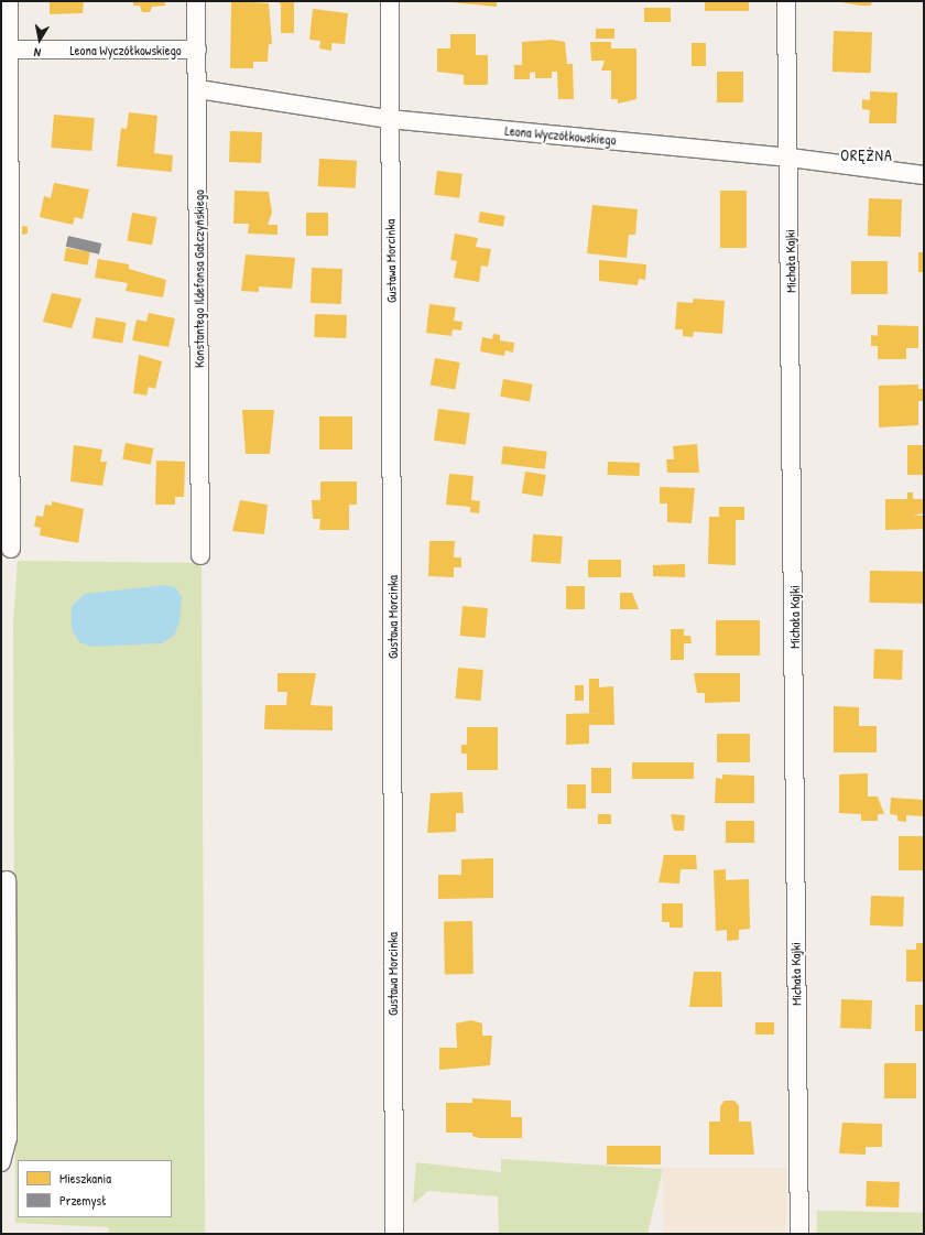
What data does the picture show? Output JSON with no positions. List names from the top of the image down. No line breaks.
{"streets":{"street":["Leona Wyczółkowskiego","Gustawa Morcinka","Michała Kajki","Konstantego Ildefonsa Gałczyńskiego"]},"crossings":[["Leona Wyczółkowskiego","Gustawa Morcinka"],["Leona Wyczółkowskiego","Michała Kajki"],["Leona Wyczółkowskiego","Konstantego Ildefonsa Gałczyńskiego"]],"districts":["ORĘŻNA"],"legend":["Mieszkania","Przemysł"],"north":"bottom"}
